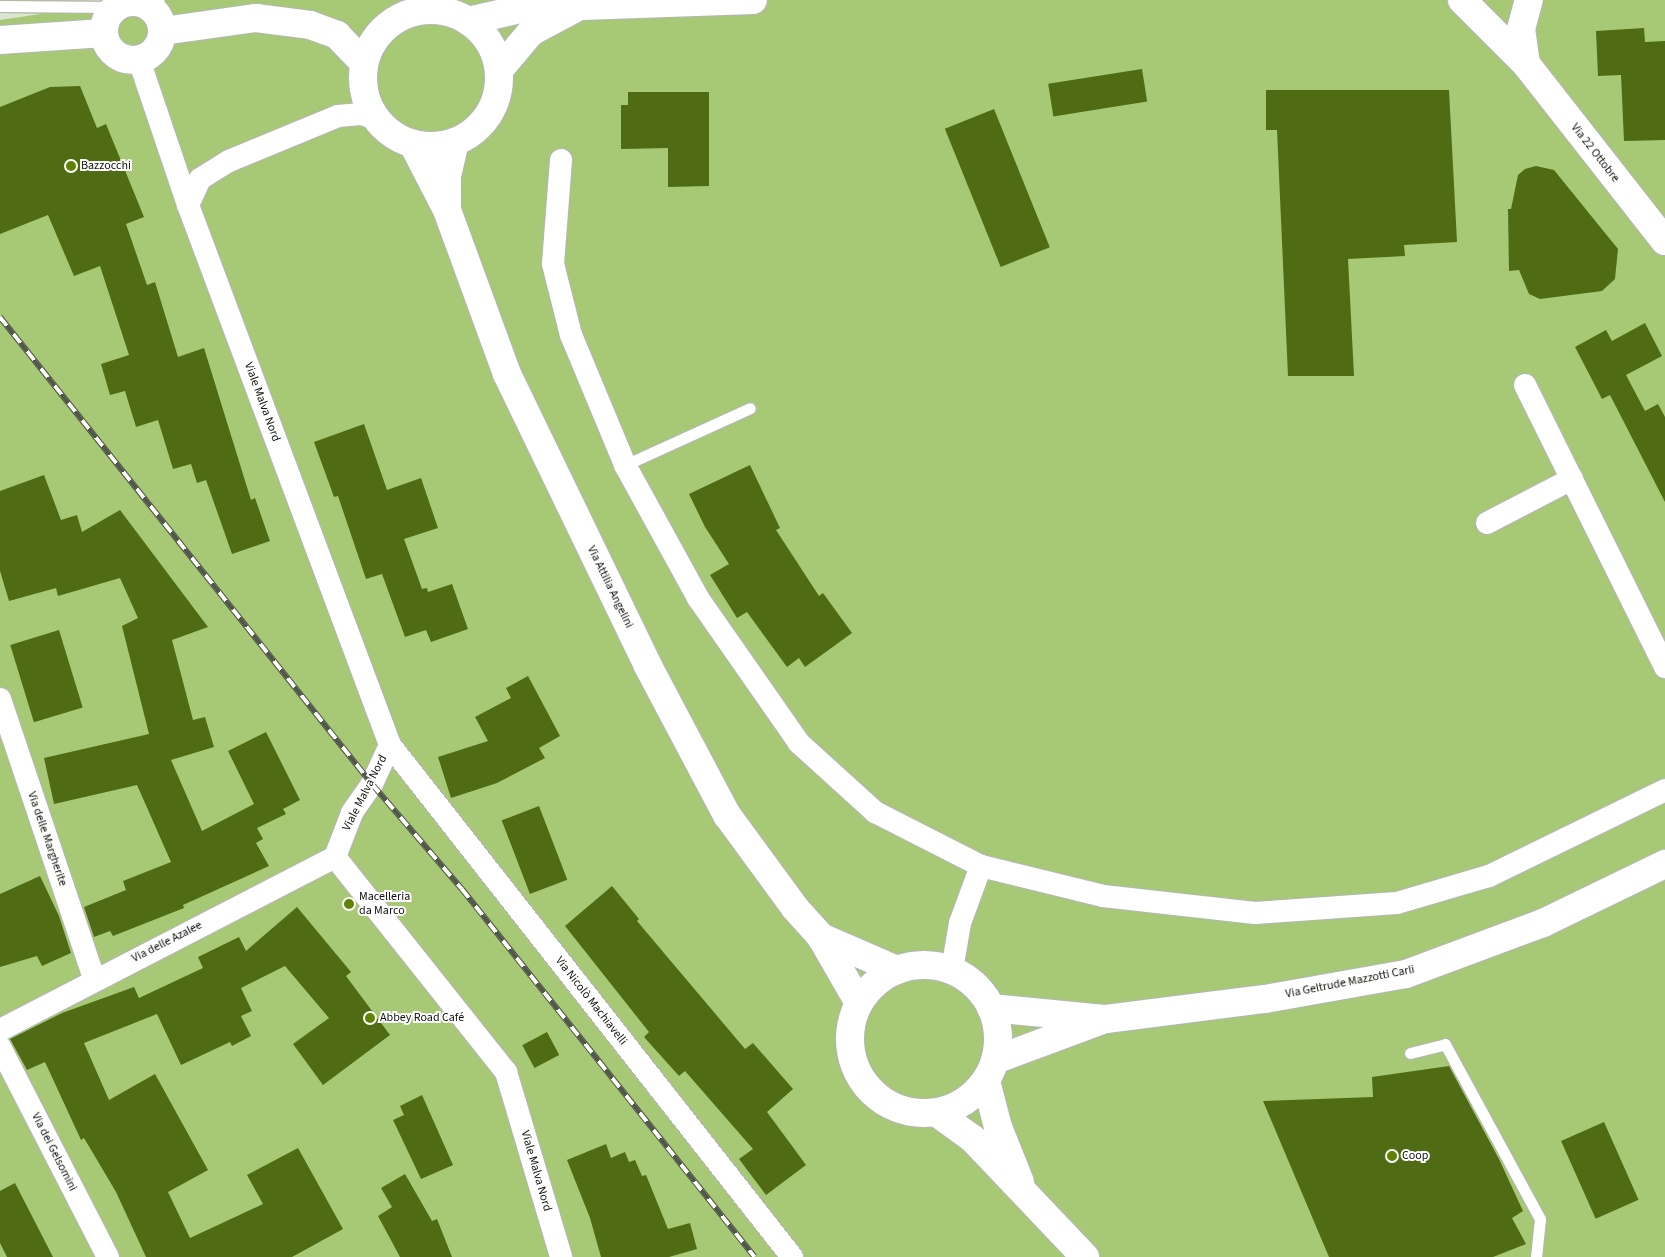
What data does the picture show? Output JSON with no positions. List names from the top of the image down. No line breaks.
{"streets":{"street":["Via 22 Ottobre","Viale Malva Nord","Via Attilia Angelini","Via delle Margherite","Via delle Azalee","Via Geltrude Mazzotti Carli","Via Nicolò Machiavelli","Via dei Gelsomini"]},"crossings":[["Viale Malva Nord","Via delle Azalee"],["Viale Malva Nord","Via Nicolò Machiavelli"],["Via Attilia Angelini","Via Geltrude Mazzotti Carli"],["Via delle Margherite","Via delle Azalee"]],"places":["Bazzocchi","Macelleria da Marco","Abbey Road Café","Coop"]}
